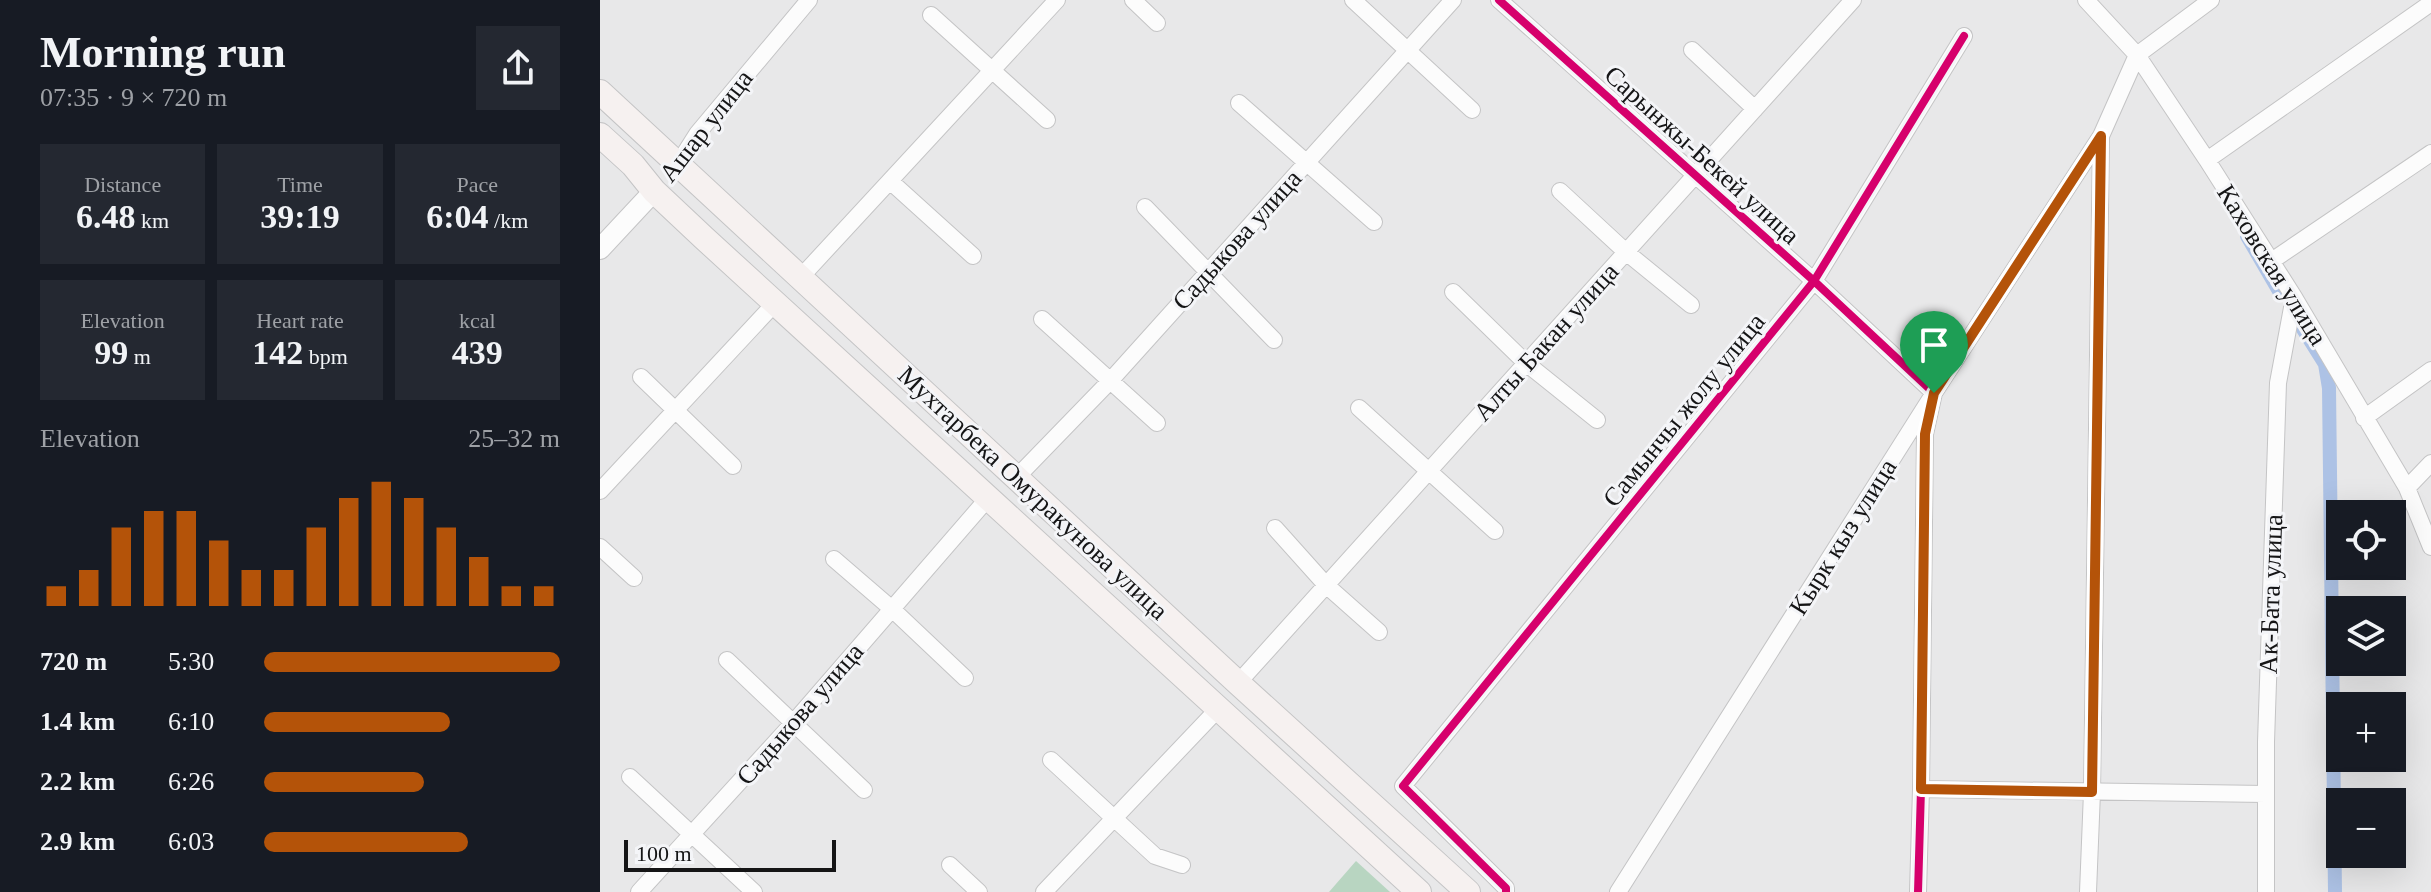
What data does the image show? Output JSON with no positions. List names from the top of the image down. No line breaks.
{"streets":{"main road":["Ашар улица","Мухтарбека Омуракунова улица"],"street":["Сарынжы-Бекей улица","Садыкова улица","Каховская улица","Алты Бакан улица","Самынчы жолу улица","Кырк кыз улица","Ак-Бата улица"]},"crossings":[["Ашар улица","Мухтарбека Омуракунова улица"],["Сарынжы-Бекей улица","Алты Бакан улица"],["Сарынжы-Бекей улица","Самынчы жолу улица"],["Сарынжы-Бекей улица","Кырк кыз улица"],["Садыкова улица","Мухтарбека Омуракунова улица"],["Каховская улица","Кырк кыз улица"],["Каховская улица","Ак-Бата улица"],["Алты Бакан улица","Мухтарбека Омуракунова улица"]],"scale_bar":"100 m","page":{"heading":["Morning run","07:35 · 9 × 720 m"],"stats":[["Distance","6.48 km"],["Time","39:19"],["Pace","6:04 /km"],["Elevation","99 m"],["Heart rate","142 bpm"],["kcal","439"]],"chart":["Elevation","25–32 m"],"map_buttons":["+","−"],"list":[{"name":"720 m","note":"5:30"},{"name":"1.4 km","note":"6:10"},{"name":"2.2 km","note":"6:26"},{"name":"2.9 km","note":"6:03"}],"scale":"100 m"}}
